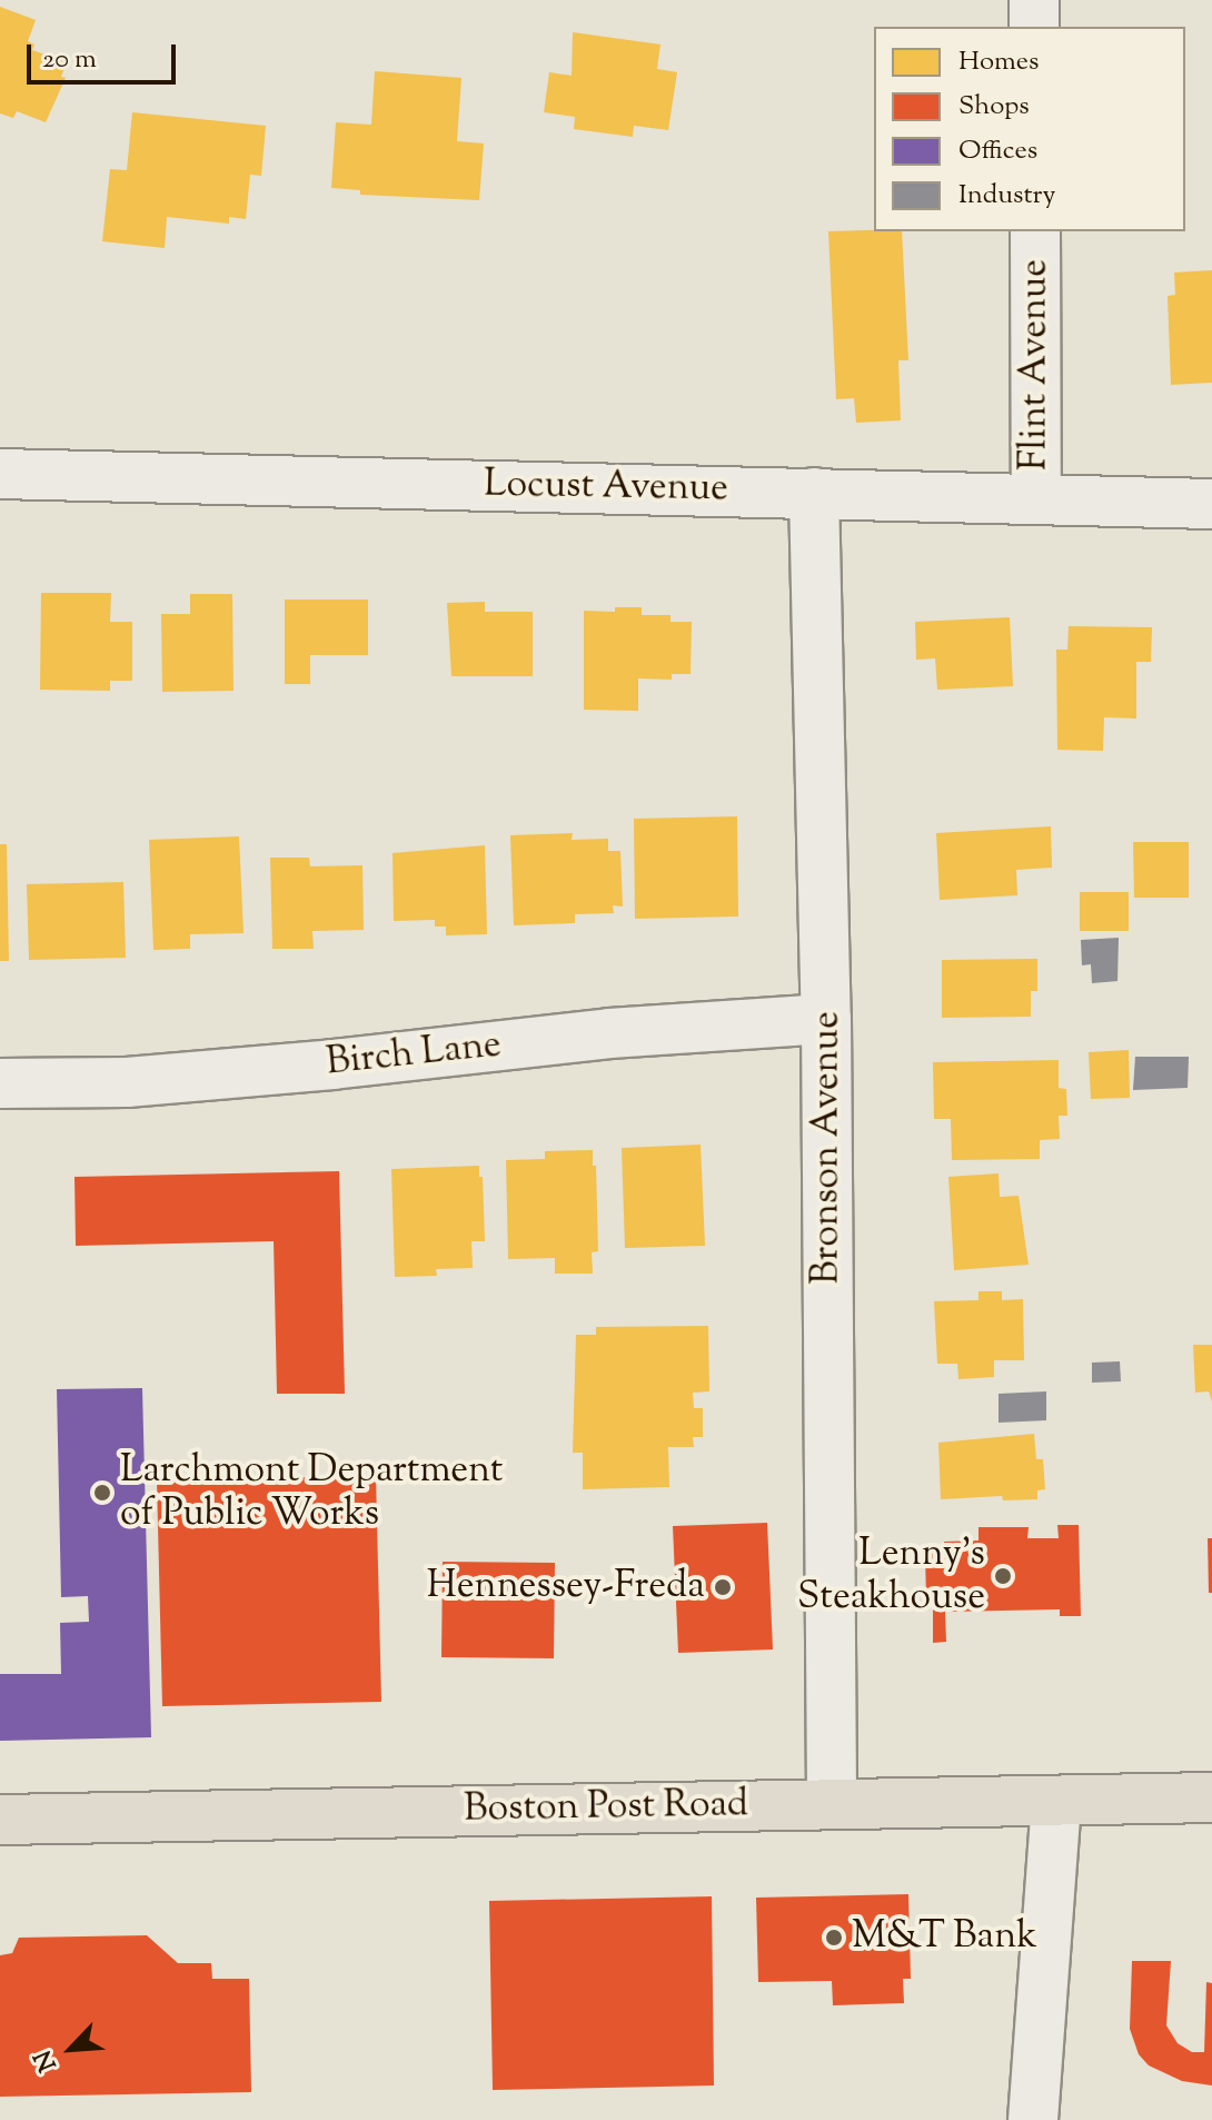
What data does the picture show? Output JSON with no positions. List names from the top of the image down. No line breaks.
{"streets":{"main road":["Boston Post Road"],"street":["Flint Avenue","Locust Avenue","Birch Lane","Bronson Avenue"]},"crossings":[["Flint Avenue","Locust Avenue"],["Locust Avenue","Bronson Avenue"],["Birch Lane","Bronson Avenue"],["Bronson Avenue","Boston Post Road"]],"places":["Larchmont Department of Public Works","Lenny's Steakhouse","Hennessey-Freda","M&T Bank"],"legend":["Homes","Shops","Offices","Industry"],"scale_bar":"20 m","north":"bottom left"}
